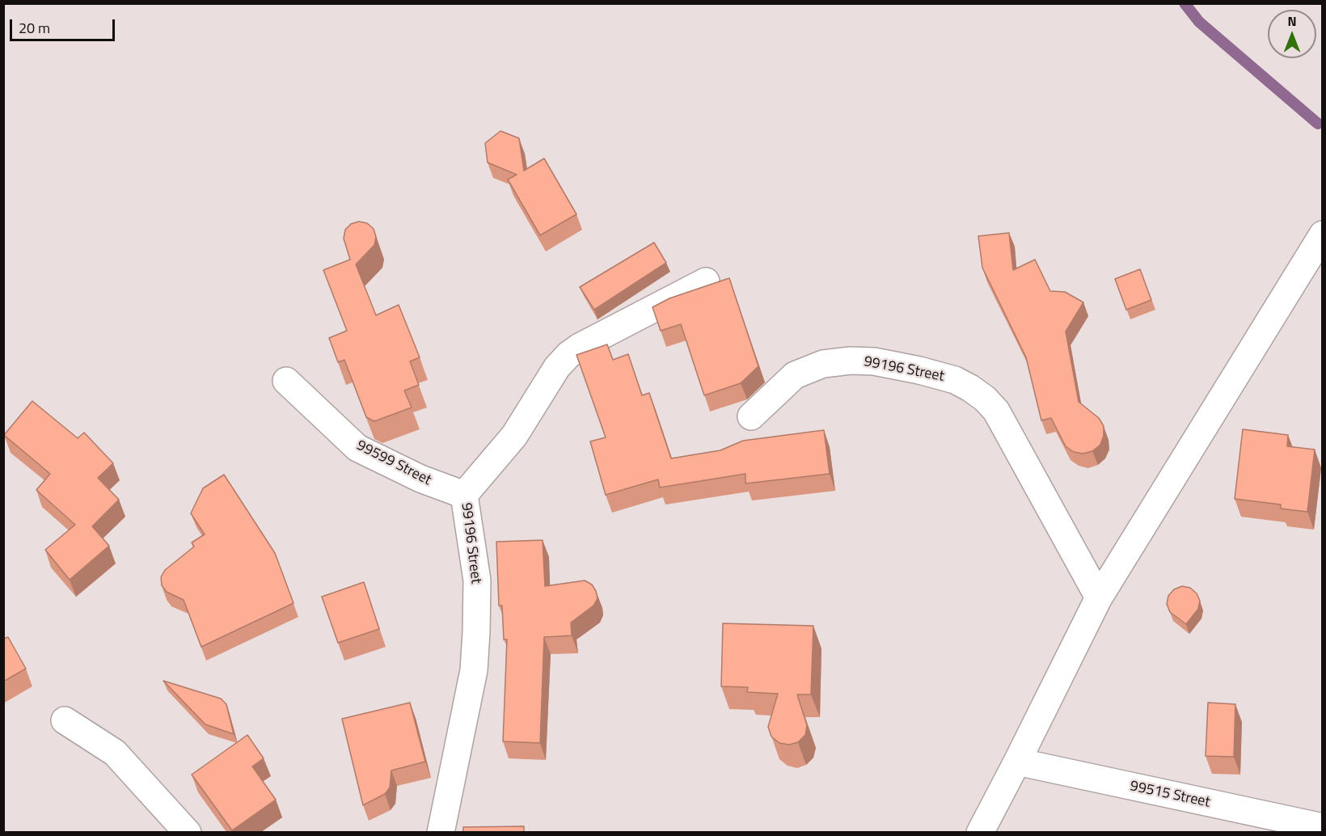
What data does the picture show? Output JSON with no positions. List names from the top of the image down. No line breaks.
{"streets":{"street":["99196 Street","99599 Street","99515 Street"]},"crossings":[["99196 Street","99599 Street"]],"scale_bar":"20 m","north":"top"}
